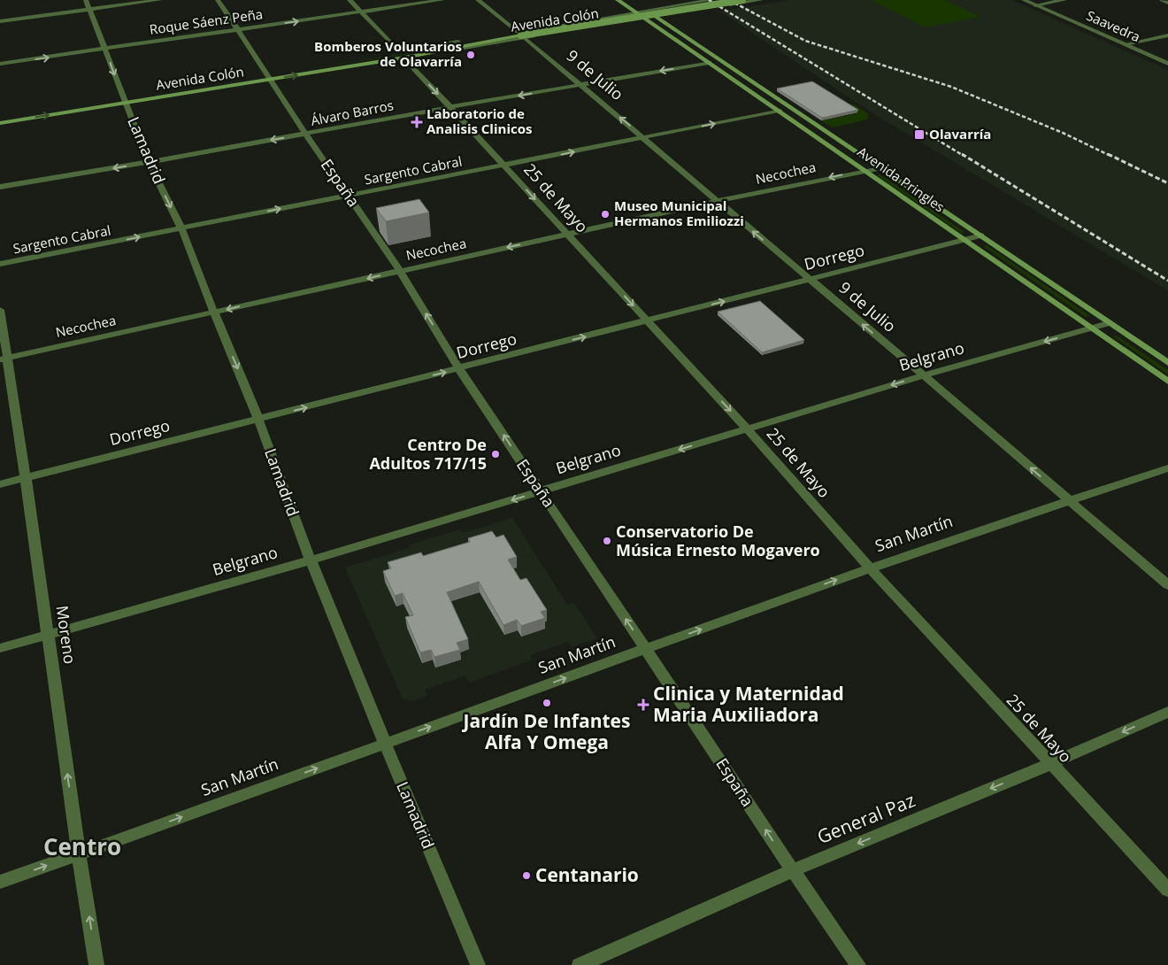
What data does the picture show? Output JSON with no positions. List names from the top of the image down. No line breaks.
{"streets":{"main road":["Avenida Colón","Avenida Pringles"],"street":["Roque Sáenz Peña","Saavedra","9 de Julio","Álvaro Barros","Lamadrid","Sargento Cabral","Necochea","España","25 de Mayo","Dorrego","Belgrano","San Martín","Moreno","General Paz"]},"crossings":[["Avenida Colón","9 de Julio"],["Avenida Colón","Lamadrid"],["Avenida Colón","Avenida Pringles"],["Avenida Colón","España"],["Avenida Colón","25 de Mayo"],["Roque Sáenz Peña","Lamadrid"],["Roque Sáenz Peña","España"],["Roque Sáenz Peña","25 de Mayo"],["9 de Julio","Álvaro Barros"],["9 de Julio","Sargento Cabral"],["9 de Julio","Necochea"],["9 de Julio","Dorrego"],["9 de Julio","Belgrano"],["9 de Julio","San Martín"],["Álvaro Barros","Lamadrid"],["Álvaro Barros","Avenida Pringles"],["Álvaro Barros","España"],["Álvaro Barros","25 de Mayo"],["Lamadrid","Sargento Cabral"],["Lamadrid","Necochea"],["Lamadrid","Dorrego"],["Lamadrid","Belgrano"],["Lamadrid","San Martín"],["Sargento Cabral","Avenida Pringles"],["Sargento Cabral","España"],["Sargento Cabral","25 de Mayo"],["Necochea","Avenida Pringles"],["Necochea","España"],["Necochea","25 de Mayo"],["Necochea","Moreno"],["Avenida Pringles","Dorrego"],["Avenida Pringles","Belgrano"],["España","Dorrego"],["España","Belgrano"],["España","San Martín"],["España","General Paz"],["25 de Mayo","Dorrego"],["25 de Mayo","Belgrano"],["25 de Mayo","San Martín"],["25 de Mayo","General Paz"],["Dorrego","Moreno"],["Belgrano","Moreno"],["San Martín","Moreno"]],"one_way":["9 de Julio","Álvaro Barros","Sargento Cabral","Necochea","España","25 de Mayo","Dorrego","Belgrano","San Martín","Moreno","General Paz"],"districts":["Centro"],"places":{"other":["Bomberos Voluntarios de Olavarría","Museo Municipal Hermanos Emiliozzi","Centro De Adultos 717/15","Conservatorio De Música Ernesto Mogavero","Jardín De Infantes Alfa Y Omega","Centanario"],"health":["Laboratorio de Analisis Clinicos","Clinica y Maternidad Maria Auxiliadora"],"transit":["Olavarría"]}}
